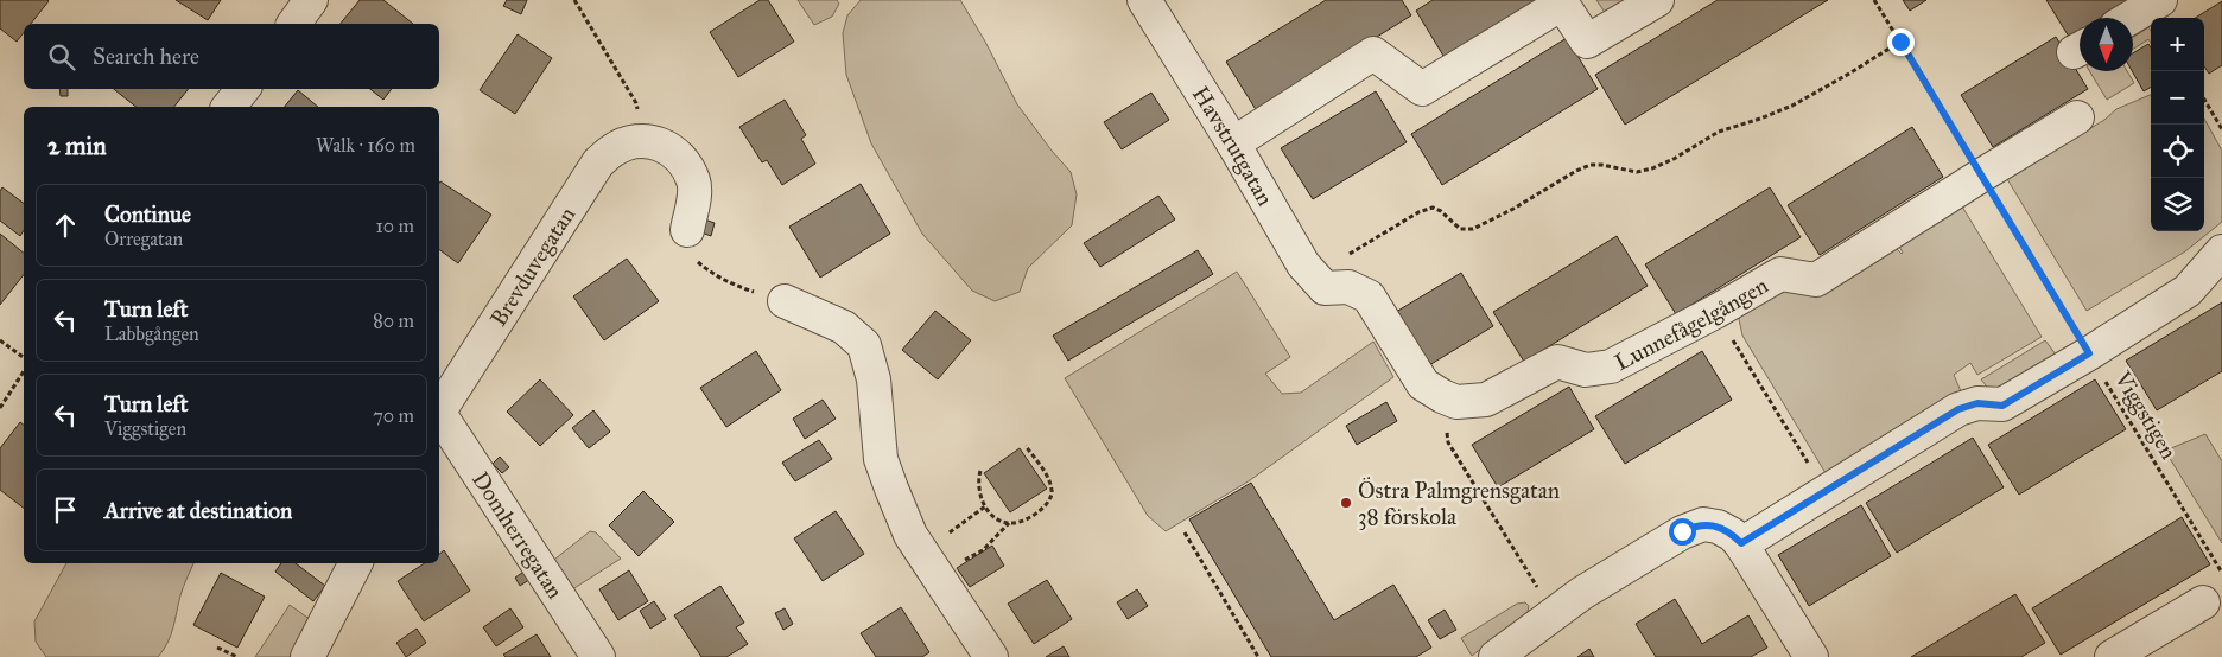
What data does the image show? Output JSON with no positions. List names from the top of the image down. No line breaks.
{"streets":{"street":["Havstrutgatan","Brevduvegatan","Lunnefågelgången","Domherregatan"],"path":["Viggstigen"]},"crossings":[["Havstrutgatan","Lunnefågelgången"],["Lunnefågelgången","Viggstigen"]],"places":["Östra Palmgrensgatan 38 förskola"],"north":"bottom","page":{"map_buttons":["+","−"],"search":"Search here","heading":["2 min","Walk · 160 m"],"list":[["Continue","Orregatan","10 m"],["Turn left","Labbgången","80 m"],["Turn left","Viggstigen","70 m"],"Arrive at destination"]}}
